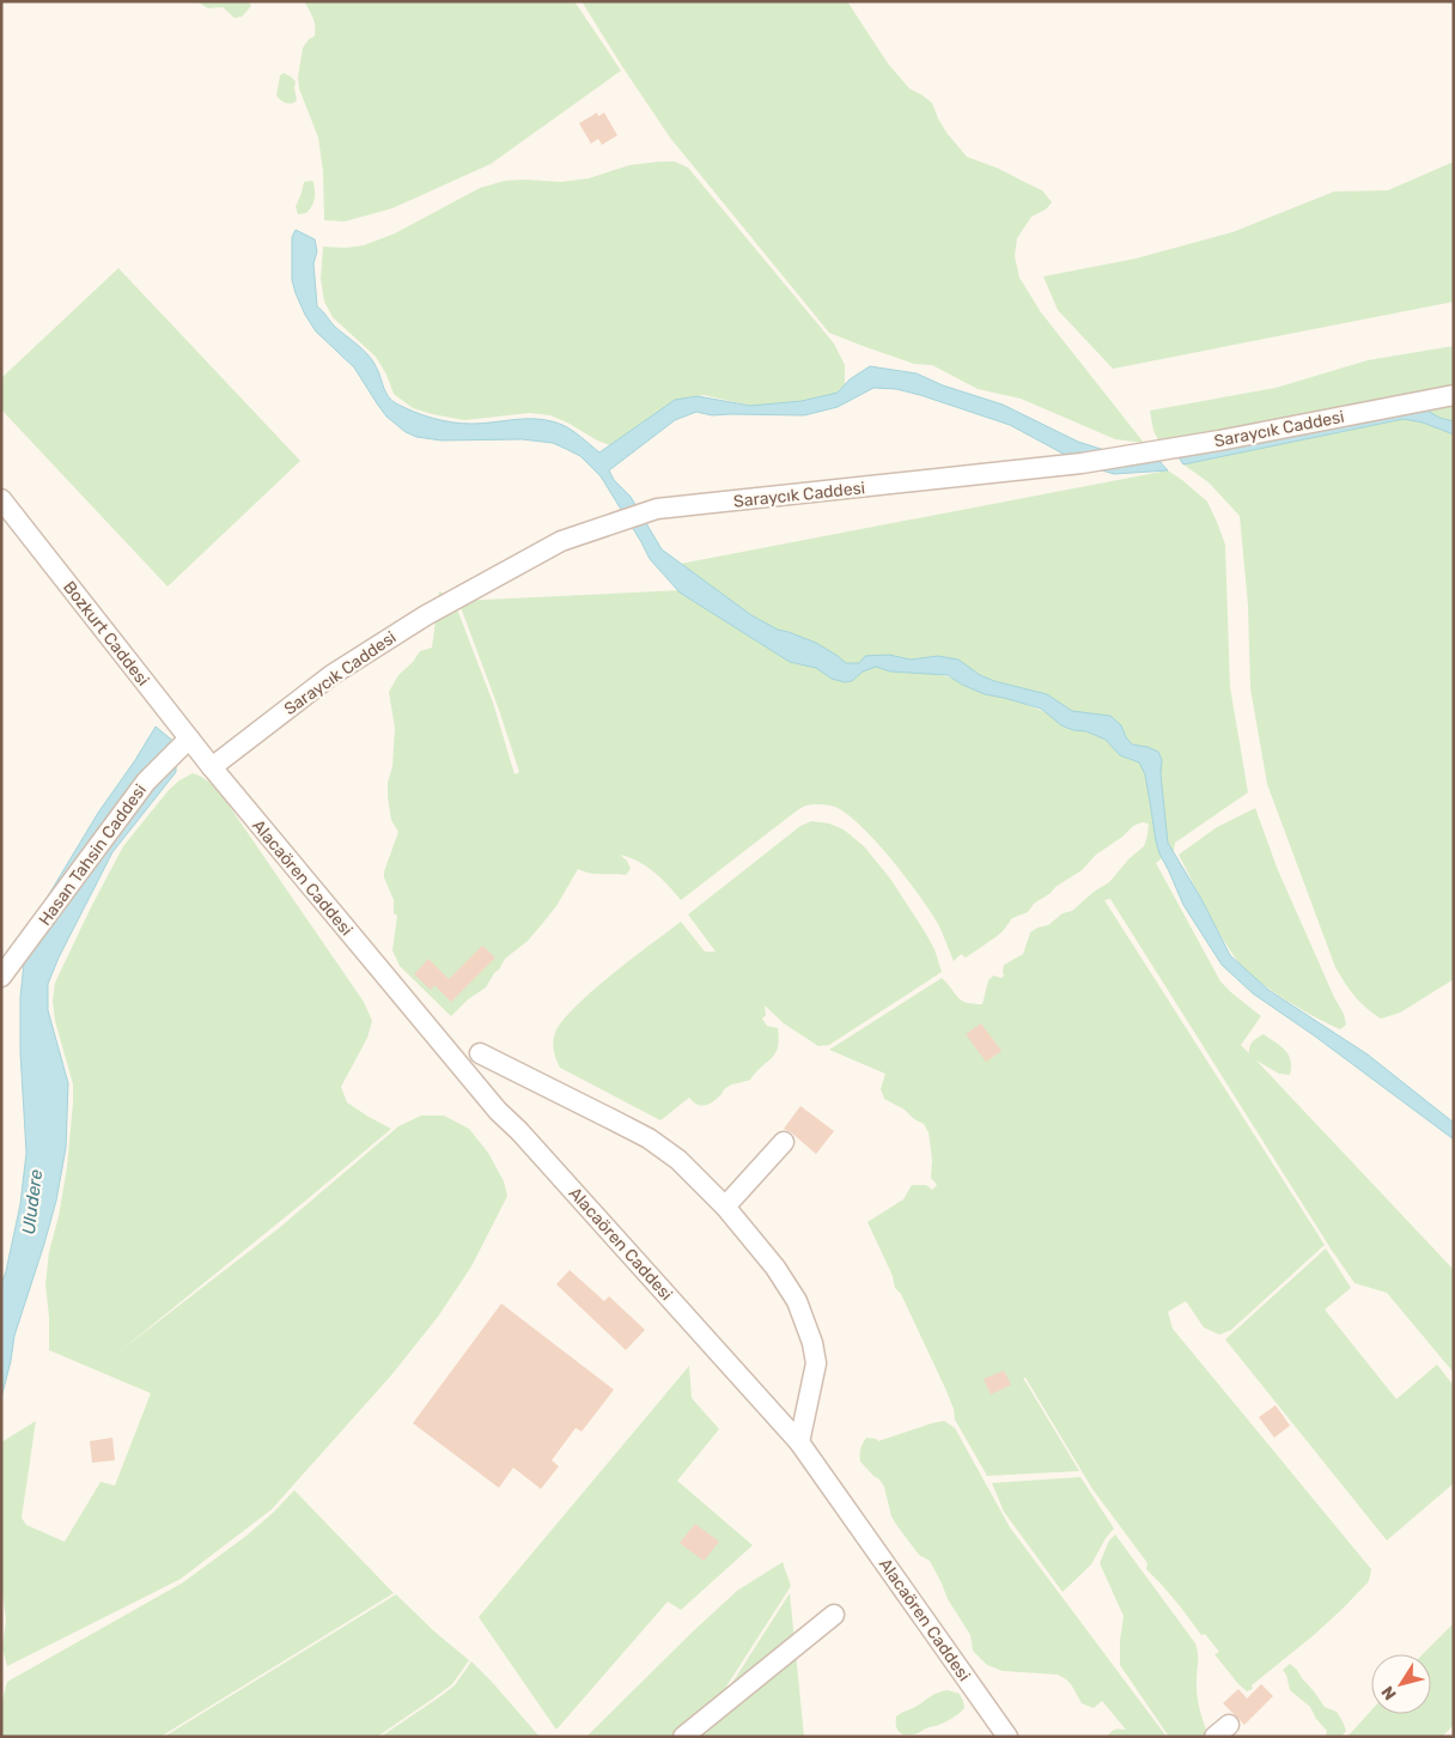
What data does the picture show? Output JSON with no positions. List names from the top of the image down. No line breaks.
{"streets":{"street":["Saraycık Caddesi","Bozkurt Caddesi","Hasan Tahsin Caddesi","Alacaören Caddesi"]},"crossings":[["Saraycık Caddesi","Bozkurt Caddesi"],["Saraycık Caddesi","Alacaören Caddesi"],["Bozkurt Caddesi","Hasan Tahsin Caddesi"],["Bozkurt Caddesi","Alacaören Caddesi"]],"water":["Uludere"],"north":"bottom left"}
